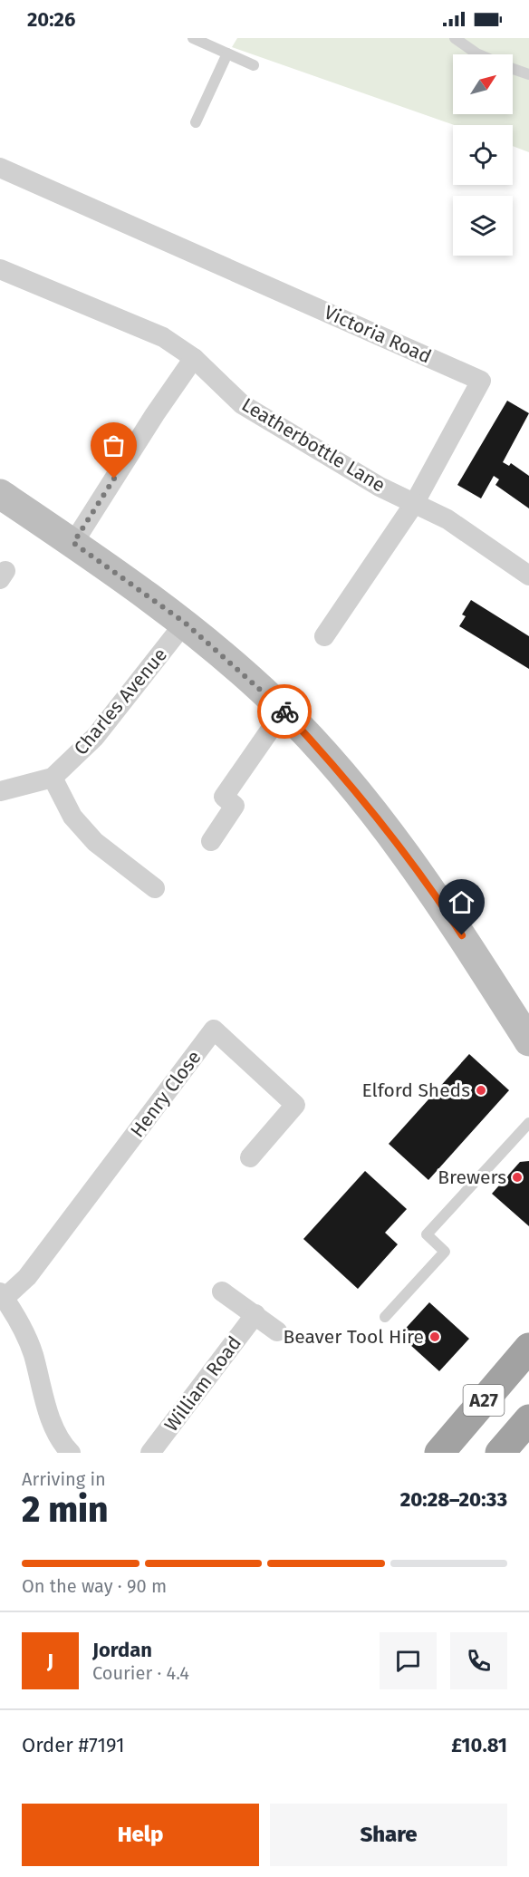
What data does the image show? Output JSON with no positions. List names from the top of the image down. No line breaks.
{"streets":{"highway":["A27"],"street":["Victoria Road","Leatherbottle Lane","Charles Avenue","Henry Close","William Road"]},"crossings":[["Victoria Road","Leatherbottle Lane"]],"places":["Elford Sheds","Brewers","Beaver Tool Hire"],"north":"top right","page":{"status":"20:26","heading":["2 min","Arriving in","20:28–20:33"],"panel":["Jordan","Courier · 4.4","Order #7191","£10.81"],"bar":"On the way · 90 m","round":"J","buttons":["Help","Share"]}}
